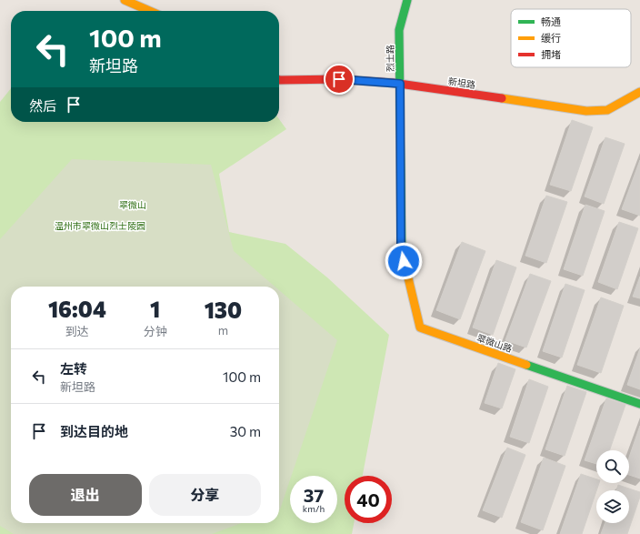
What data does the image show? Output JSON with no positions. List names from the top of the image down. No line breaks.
{"streets":{"street":["烈士路","新坦路","翠微山路"]},"crossings":[["烈士路","新坦路"],["烈士路","翠微山路"]],"parks":["翠微山","温州市翠微山烈士陵园"],"legend":["畅通","缓行","拥堵"],"page":{"turn":["100 m","新坦路"],"then":"然后","eta":["16:04","到达","1","分钟","130","m"],"list":[{"name":"左转","note":"新坦路","value":"100 m"},{"name":"到达目的地","value":"30 m"}],"buttons":["退出","分享"],"speed":"37 km/h","limit":"40"}}
